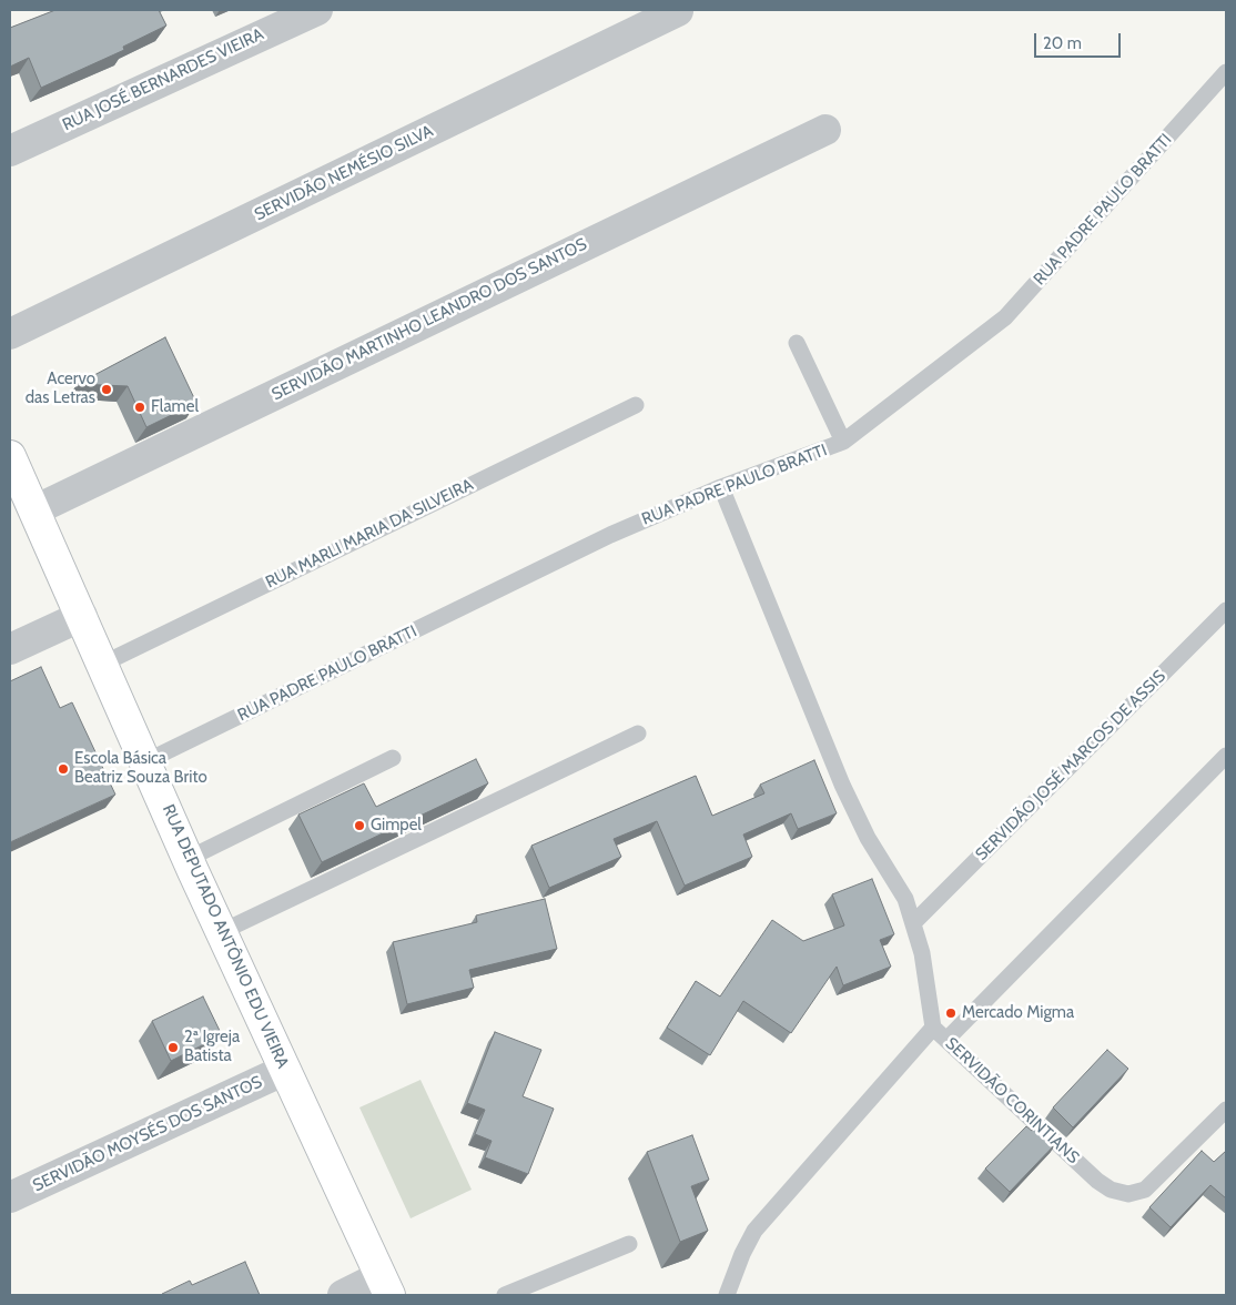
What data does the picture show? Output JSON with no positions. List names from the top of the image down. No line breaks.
{"streets":{"main road":["RUA DEPUTADO ANTÔNIO EDU VIEIRA"],"street":["RUA JOSÉ BERNARDES VIEIRA","SERVIDÃO NEMÉSIO SILVA","SERVIDÃO MARTINHO LEANDRO DOS SANTOS","SERVIDÃO MOYSÉS DOS SANTOS"],"lane":["RUA PADRE PAULO BRATTI","RUA MARLI MARIA DA SILVEIRA","SERVIDÃO JOSÉ MARCOS DE ASSIS","SERVIDÃO CORINTIANS"]},"crossings":[["RUA PADRE PAULO BRATTI","RUA DEPUTADO ANTÔNIO EDU VIEIRA"],["SERVIDÃO MARTINHO LEANDRO DOS SANTOS","RUA DEPUTADO ANTÔNIO EDU VIEIRA"],["RUA MARLI MARIA DA SILVEIRA","RUA DEPUTADO ANTÔNIO EDU VIEIRA"],["RUA DEPUTADO ANTÔNIO EDU VIEIRA","SERVIDÃO MOYSÉS DOS SANTOS"]],"places":["Acervo das Letras","Flamel","Escola Básica Beatriz Souza Brito","Gimpel","Mercado Migma","2ª Igreja Batista"],"scale_bar":"20 m"}
